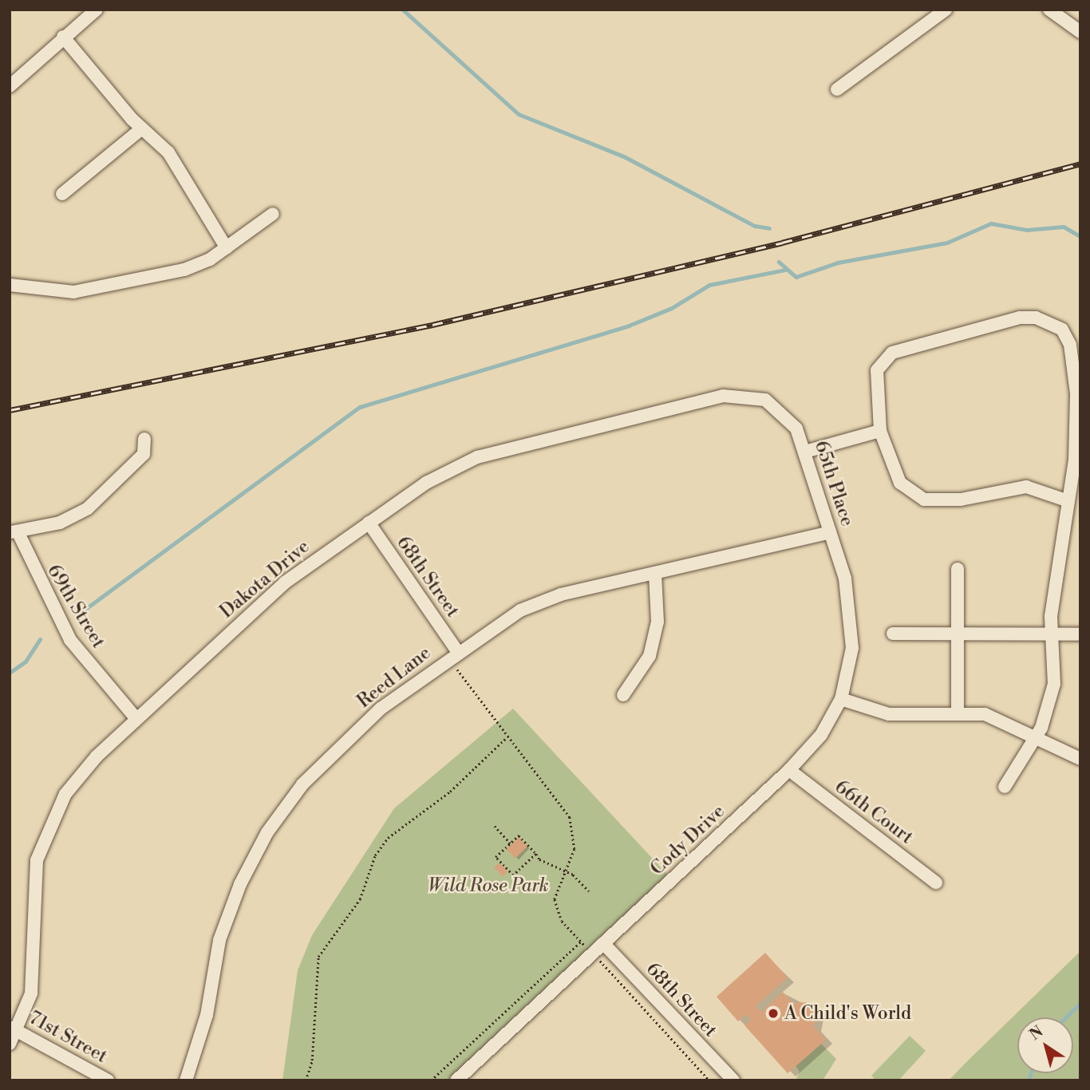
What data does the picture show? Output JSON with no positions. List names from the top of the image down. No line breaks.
{"streets":{"street":["65th Place","68th Street","Dakota Drive","69th Street","Reed Lane","66th Court","Cody Drive","71st Street"]},"crossings":[["65th Place","Dakota Drive"],["65th Place","Reed Lane"],["65th Place","Cody Drive"],["68th Street","Dakota Drive"],["68th Street","Reed Lane"],["68th Street","Cody Drive"],["Dakota Drive","69th Street"],["Dakota Drive","71st Street"],["66th Court","Cody Drive"]],"parks":["Wild Rose Park"],"places":["A Child's World"],"north":"top left"}
